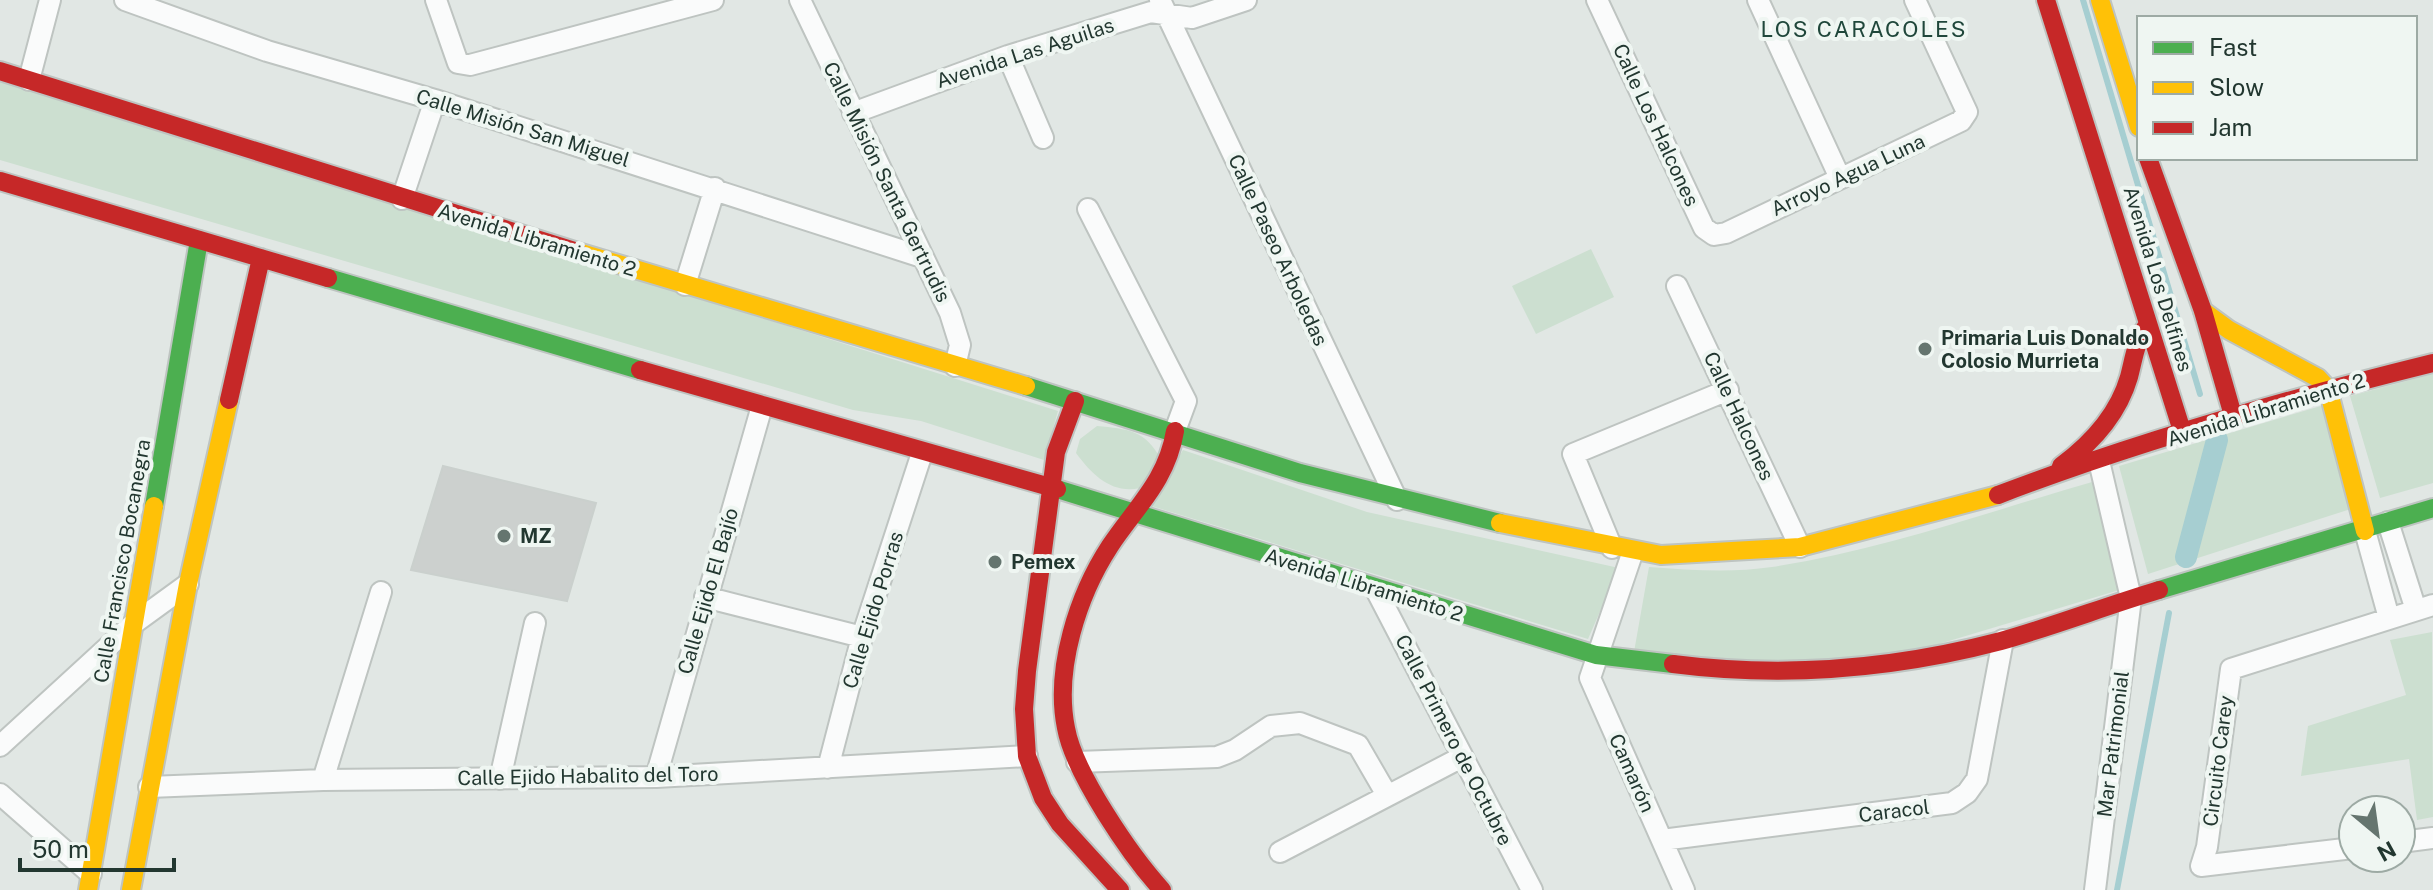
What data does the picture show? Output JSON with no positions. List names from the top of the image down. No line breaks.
{"streets":{"main road":["Avenida Libramiento 2","Avenida Los Delfines","Calle Francisco Bocanegra"],"street":["Avenida Las Aguilas","Calle Los Halcones","Calle Misión San Miguel","Arroyo Agua Luna","Calle Misión Santa Gertrudis","Calle Paseo Arboledas","Calle Halcones","Calle Ejido El Bajío","Calle Ejido Porras","Calle Primero de Octubre","Mar Patrimonial","Circuito Carey","Camarón","Calle Ejido Habalito del Toro","Caracol"]},"crossings":[["Avenida Las Aguilas","Calle Misión Santa Gertrudis"],["Avenida Las Aguilas","Calle Paseo Arboledas"],["Calle Los Halcones","Arroyo Agua Luna"],["Calle Misión San Miguel","Calle Misión Santa Gertrudis"],["Calle Misión Santa Gertrudis","Avenida Libramiento 2"],["Avenida Libramiento 2","Calle Paseo Arboledas"],["Avenida Libramiento 2","Avenida Los Delfines"],["Avenida Libramiento 2","Calle Halcones"],["Avenida Libramiento 2","Calle Francisco Bocanegra"],["Avenida Libramiento 2","Calle Ejido El Bajío"],["Avenida Libramiento 2","Calle Ejido Porras"],["Avenida Libramiento 2","Calle Primero de Octubre"],["Avenida Libramiento 2","Mar Patrimonial"],["Avenida Libramiento 2","Camarón"],["Avenida Libramiento 2","Caracol"],["Calle Ejido El Bajío","Calle Ejido Habalito del Toro"],["Calle Ejido Porras","Calle Ejido Habalito del Toro"],["Camarón","Caracol"]],"districts":["LOS CARACOLES"],"places":["Primaria Luis Donaldo Colosio Murrieta","MZ","Pemex"],"legend":["Fast","Slow","Jam"],"scale_bar":"50 m","north":"bottom right"}
